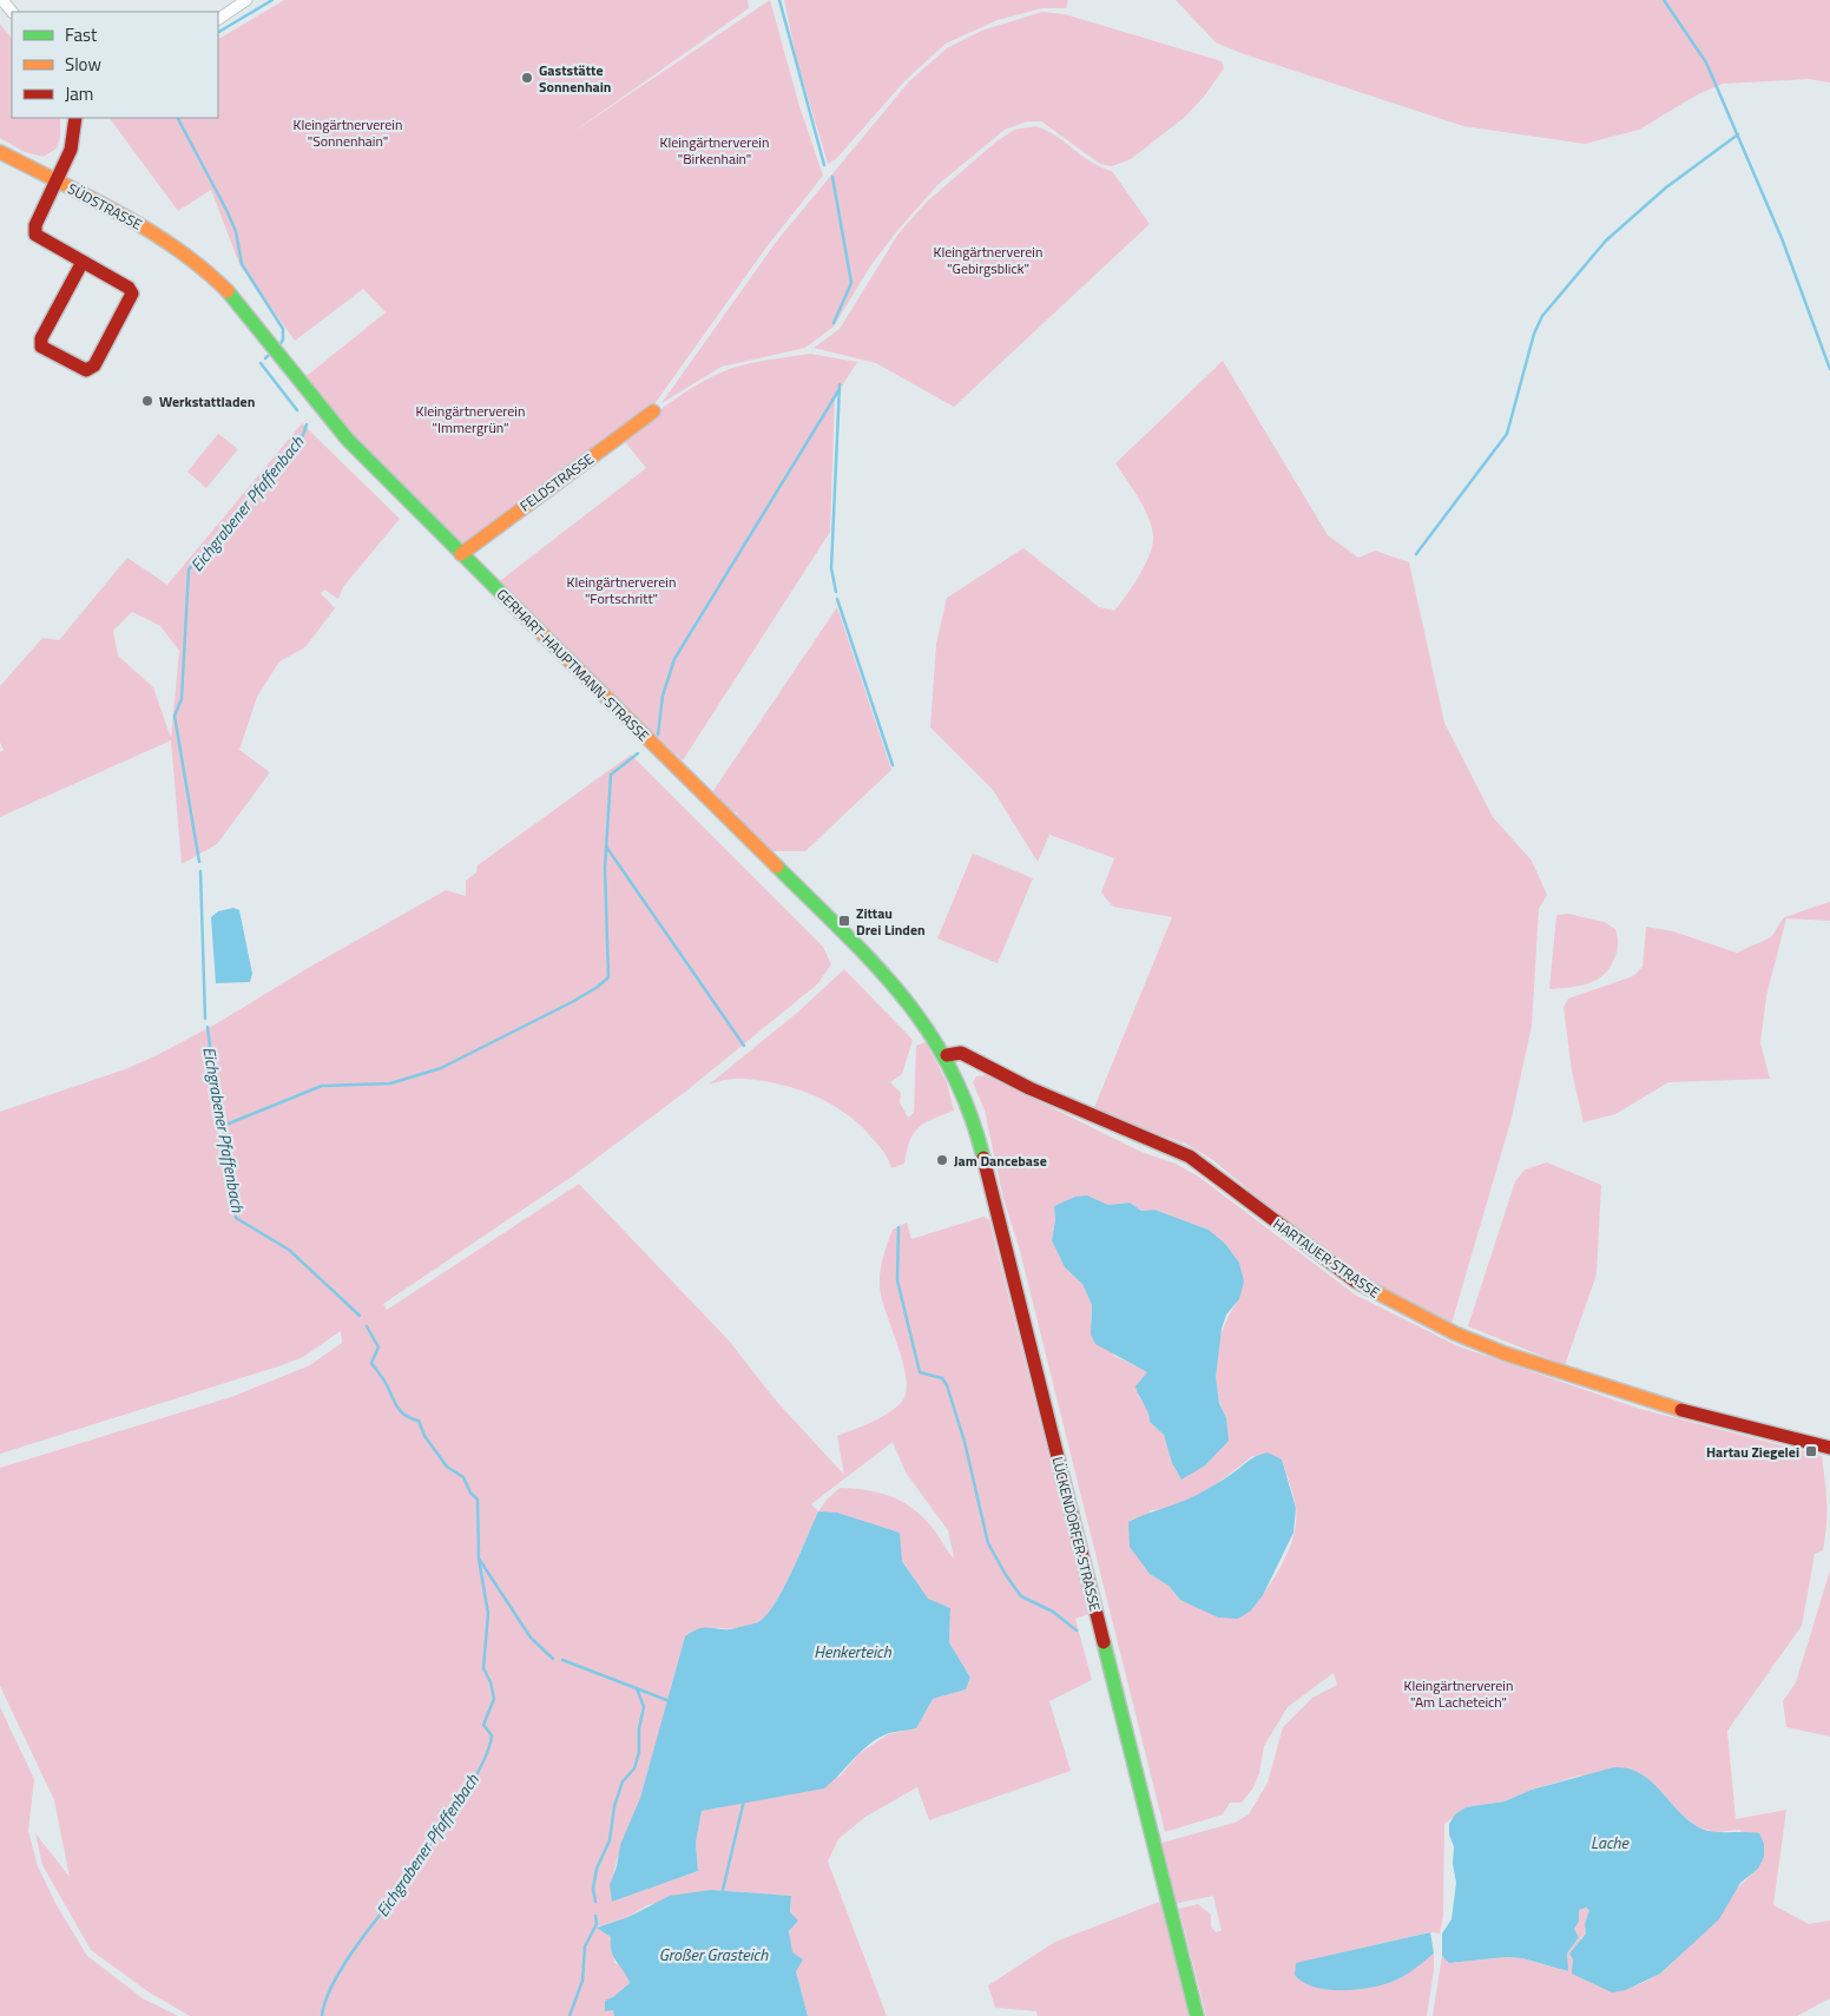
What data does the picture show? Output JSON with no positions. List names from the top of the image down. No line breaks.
{"streets":{"main road":["SÜDSTRASSE","FELDSTRASSE","GERHART-HAUPTMANN-STRASSE","HARTAUER STRASSE","LÜCKENDORFER STRASSE"]},"crossings":[["SÜDSTRASSE","GERHART-HAUPTMANN-STRASSE"],["FELDSTRASSE","GERHART-HAUPTMANN-STRASSE"],["GERHART-HAUPTMANN-STRASSE","HARTAUER STRASSE"],["GERHART-HAUPTMANN-STRASSE","LÜCKENDORFER STRASSE"],["HARTAUER STRASSE","LÜCKENDORFER STRASSE"]],"water":["Eichgrabener Pfaffenbach","Henkerteich","Lache","Großer Grasteich"],"parks":["Kleingärtnerverein \"Sonnenhain\"","Kleingärtnerverein \"Birkenhain\"","Kleingärtnerverein \"Gebirgsblick\"","Kleingärtnerverein \"Immergrün\"","Kleingärtnerverein \"Fortschritt\"","Kleingärtnerverein \"Am Lacheteich\""],"places":{"other":["Gaststätte Sonnenhain","Werkstattladen","Jam Dancebase"],"transit":["Zittau Drei Linden","Hartau Ziegelei"]},"legend":["Fast","Slow","Jam"]}
